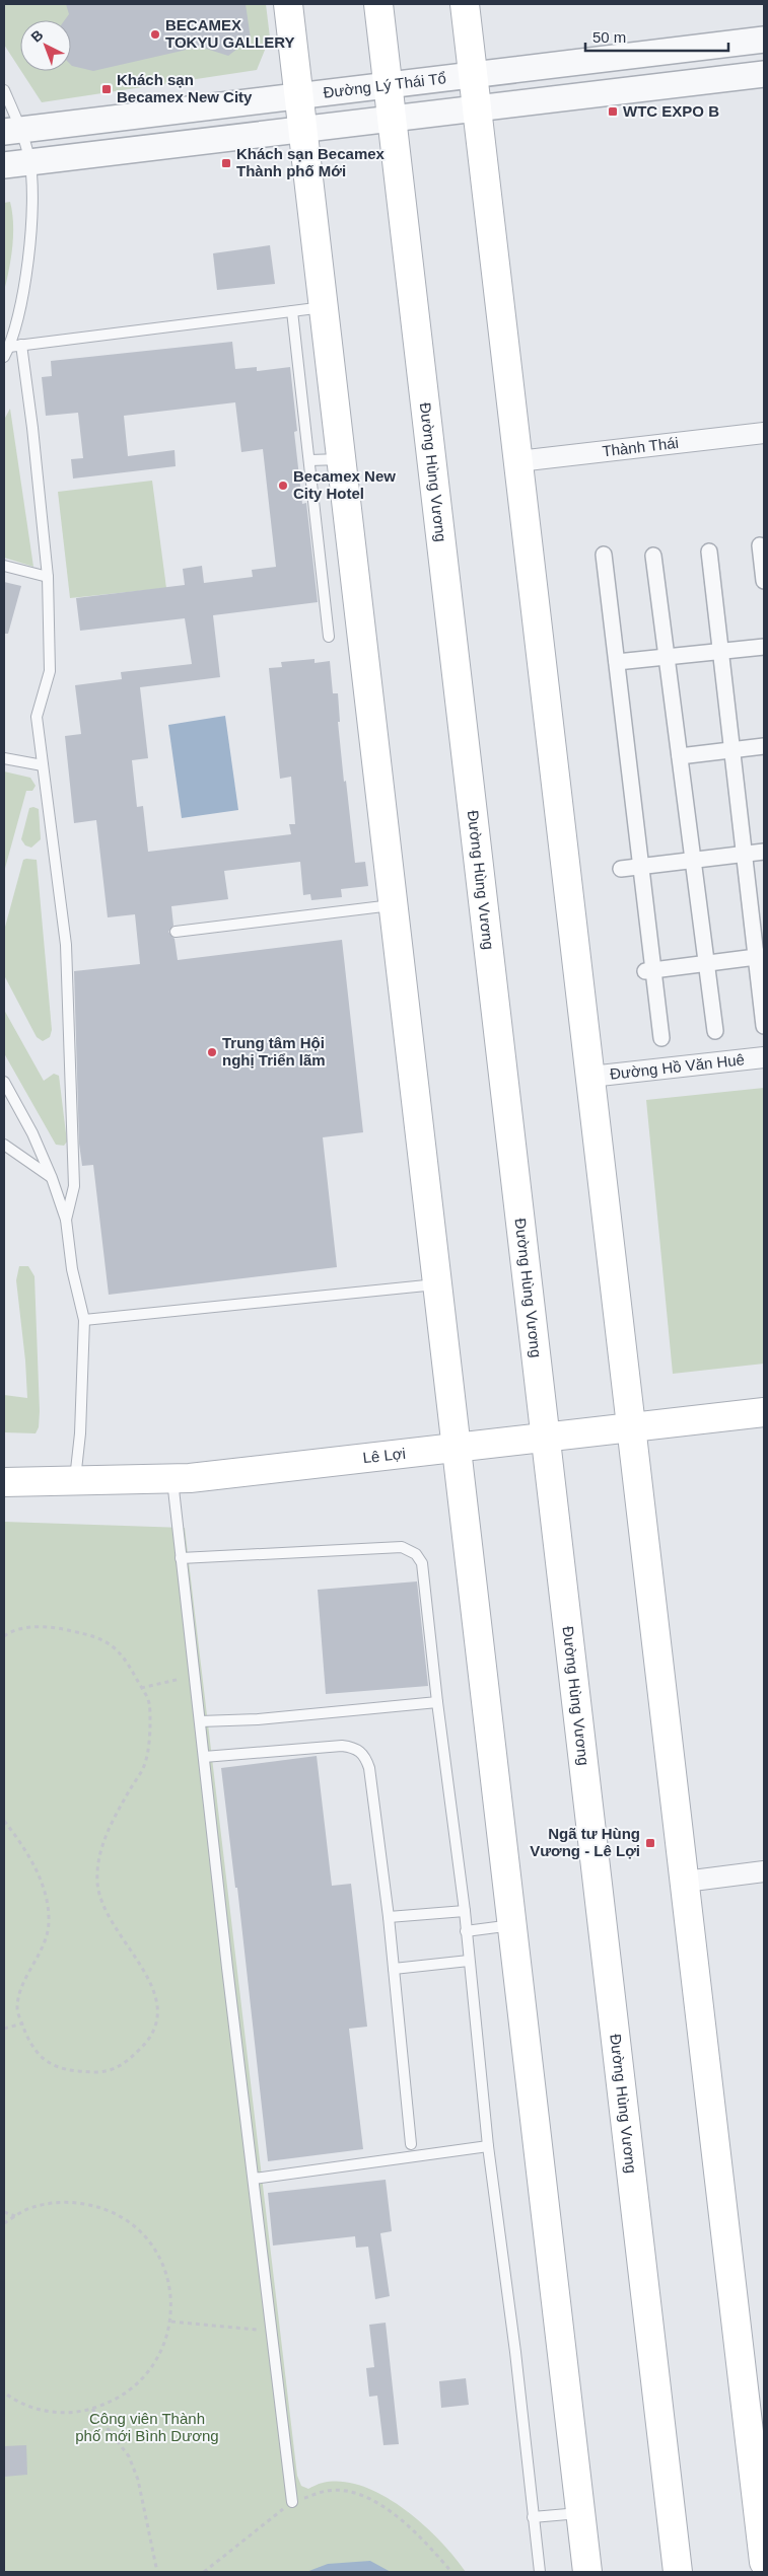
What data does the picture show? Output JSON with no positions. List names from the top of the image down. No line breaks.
{"streets":{"main road":["Đường Hùng Vương","Lê Lợi"],"street":["Đường Lý Thái Tổ","Thành Thái","Đường Hồ Văn Huê"]},"crossings":[["Đường Lý Thái Tổ","Đường Hùng Vương"],["Đường Hùng Vương","Lê Lợi"]],"parks":["Công viên Thành phố mới Bình Dương"],"places":{"other":["BECAMEX TOKYU GALLERY","Becamex New City Hotel","Trung tâm Hội nghị Triển lãm"],"transit":["Khách sạn Becamex New City","WTC EXPO B","Khách sạn Becamex Thành phố Mới","Ngã tư Hùng Vương - Lê Lợi"]},"scale_bar":"50 m","north":"top left"}
